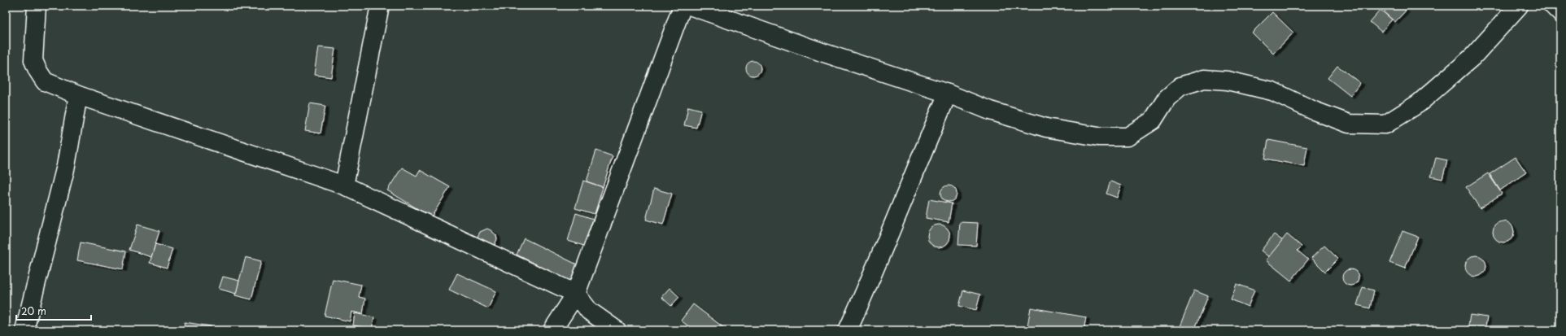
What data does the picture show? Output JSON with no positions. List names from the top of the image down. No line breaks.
{"scale_bar":"20 m"}
